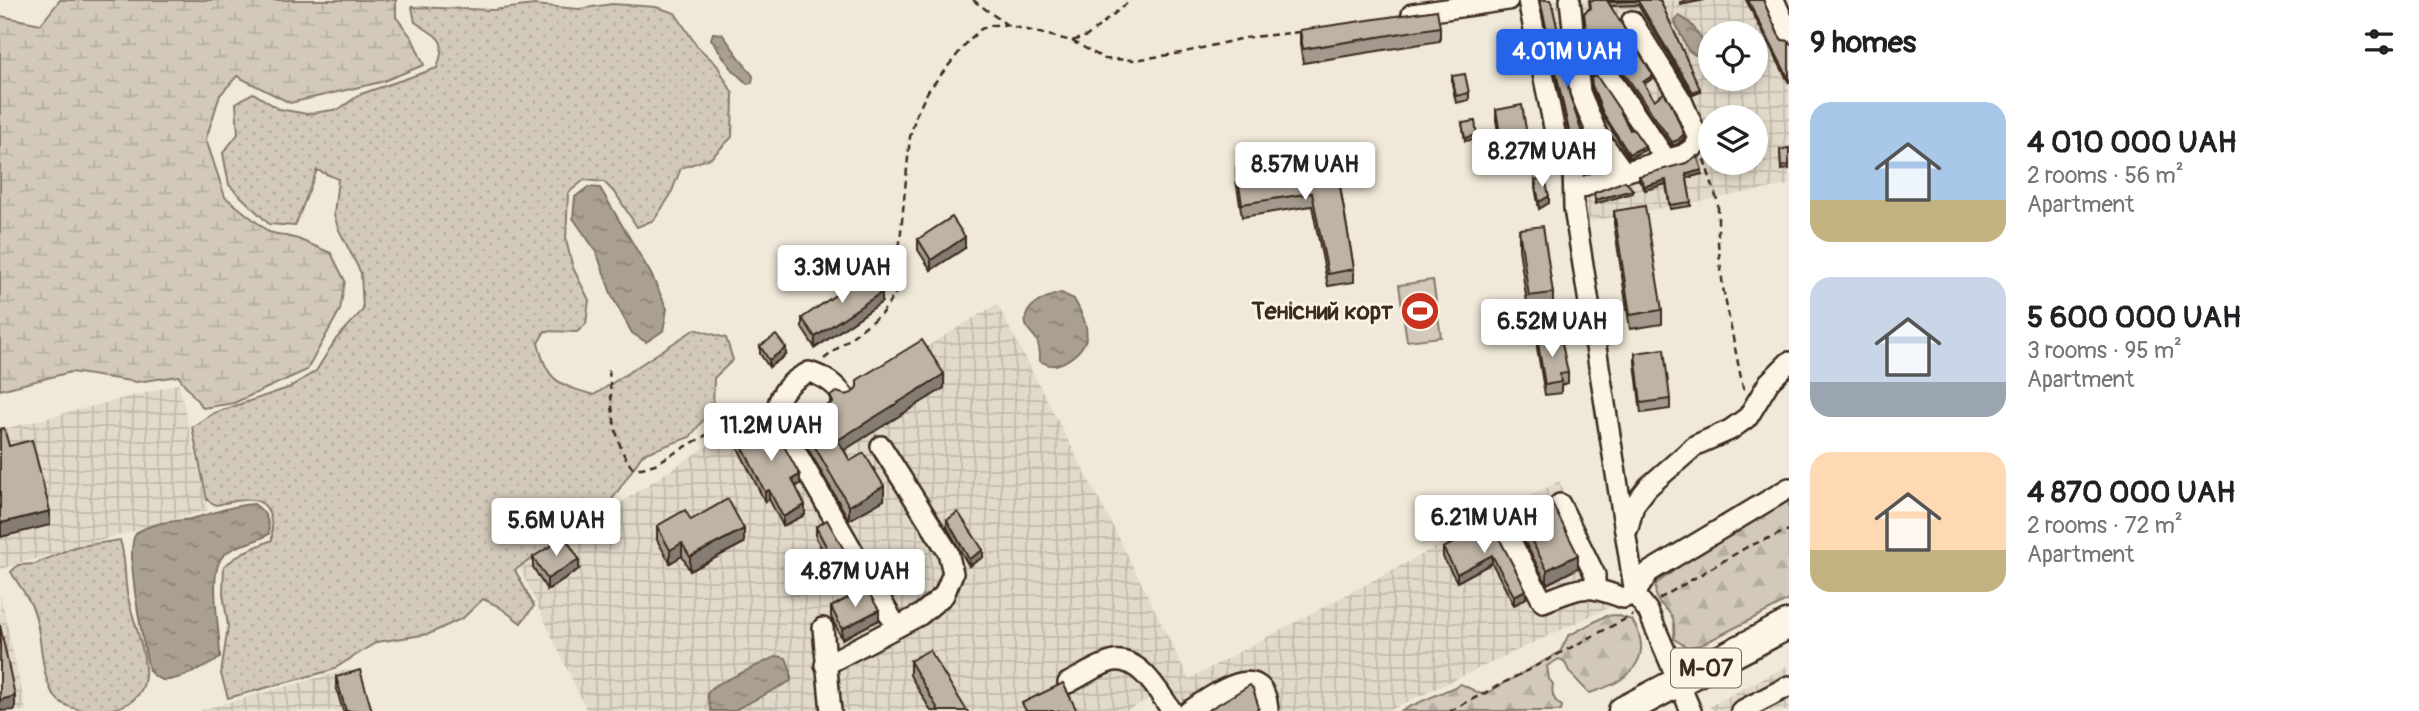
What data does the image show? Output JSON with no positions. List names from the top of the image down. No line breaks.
{"streets":{"highway":["М-07"]},"places":{"sports":["Тенісний корт"]},"page":{"heading":"9 homes","price":["4.01M UAH","8.27M UAH","8.57M UAH","3.3M UAH","6.52M UAH","11.2M UAH","6.21M UAH","5.6M UAH","4.87M UAH"],"list":[{"name":"4 010 000 UAH","note":"2 rooms · 56 m² · Apartment"},{"name":"5 600 000 UAH","note":"3 rooms · 95 m² · Apartment"},{"name":"4 870 000 UAH","note":"2 rooms · 72 m² · Apartment"}]}}
